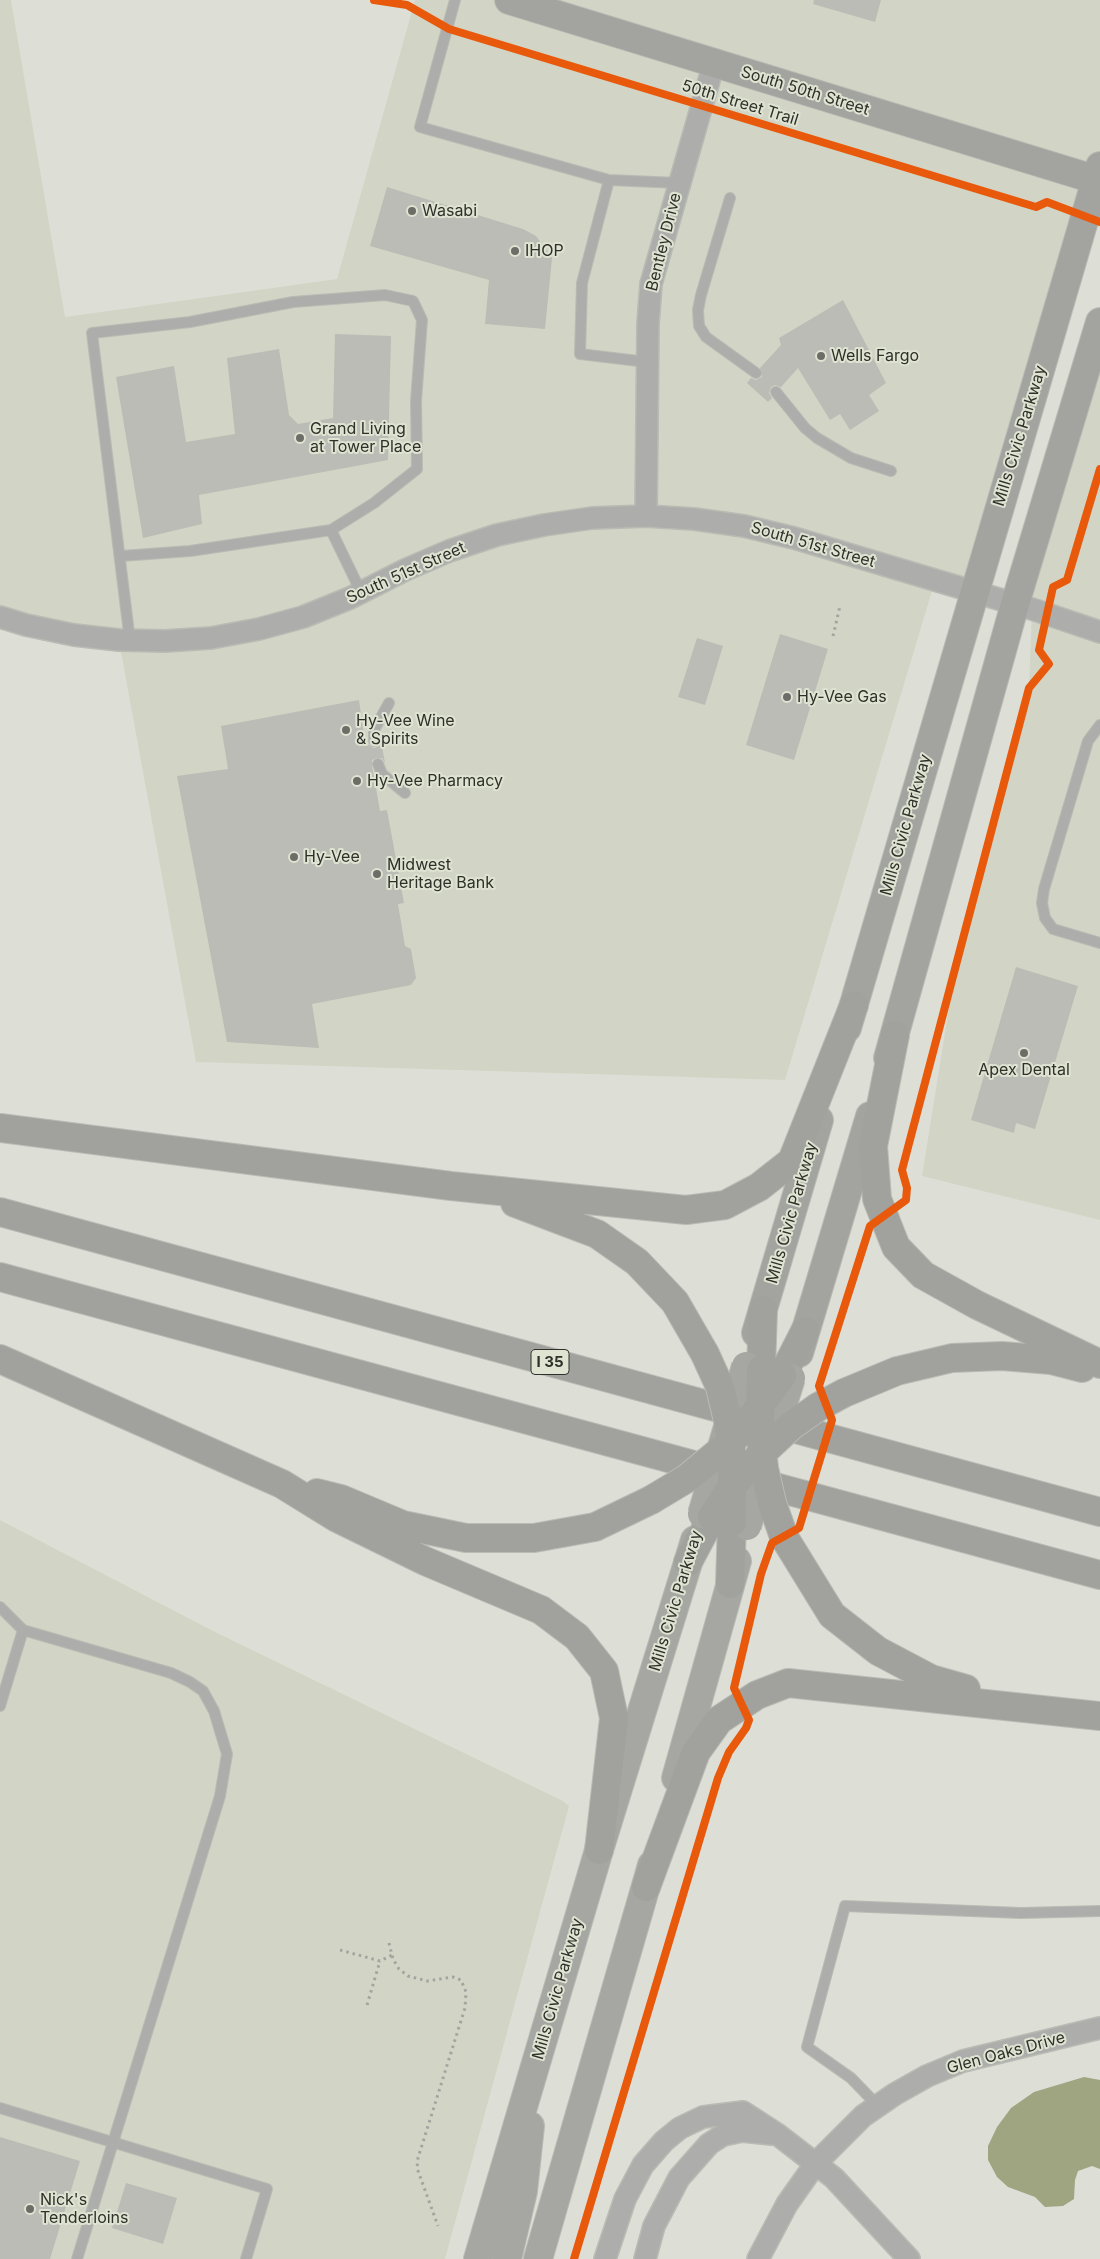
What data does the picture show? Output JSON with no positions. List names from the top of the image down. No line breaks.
{"streets":{"highway":["I 35"],"main road":["South 50th Street","Mills Civic Parkway"],"street":["Bentley Drive","South 51st Street","Glen Oaks Drive"],"cycle path":["50th Street Trail"]},"crossings":[["South 50th Street","Bentley Drive"],["South 50th Street","Mills Civic Parkway"],["Bentley Drive","South 51st Street"],["Mills Civic Parkway","South 51st Street"]],"places":["Wasabi","IHOP","Wells Fargo","Grand Living at Tower Place","Hy-Vee Gas","Hy-Vee Wine & Spirits","Hy-Vee Pharmacy","Hy-Vee","Midwest Heritage Bank","Apex Dental","Nick's Tenderloins"]}
